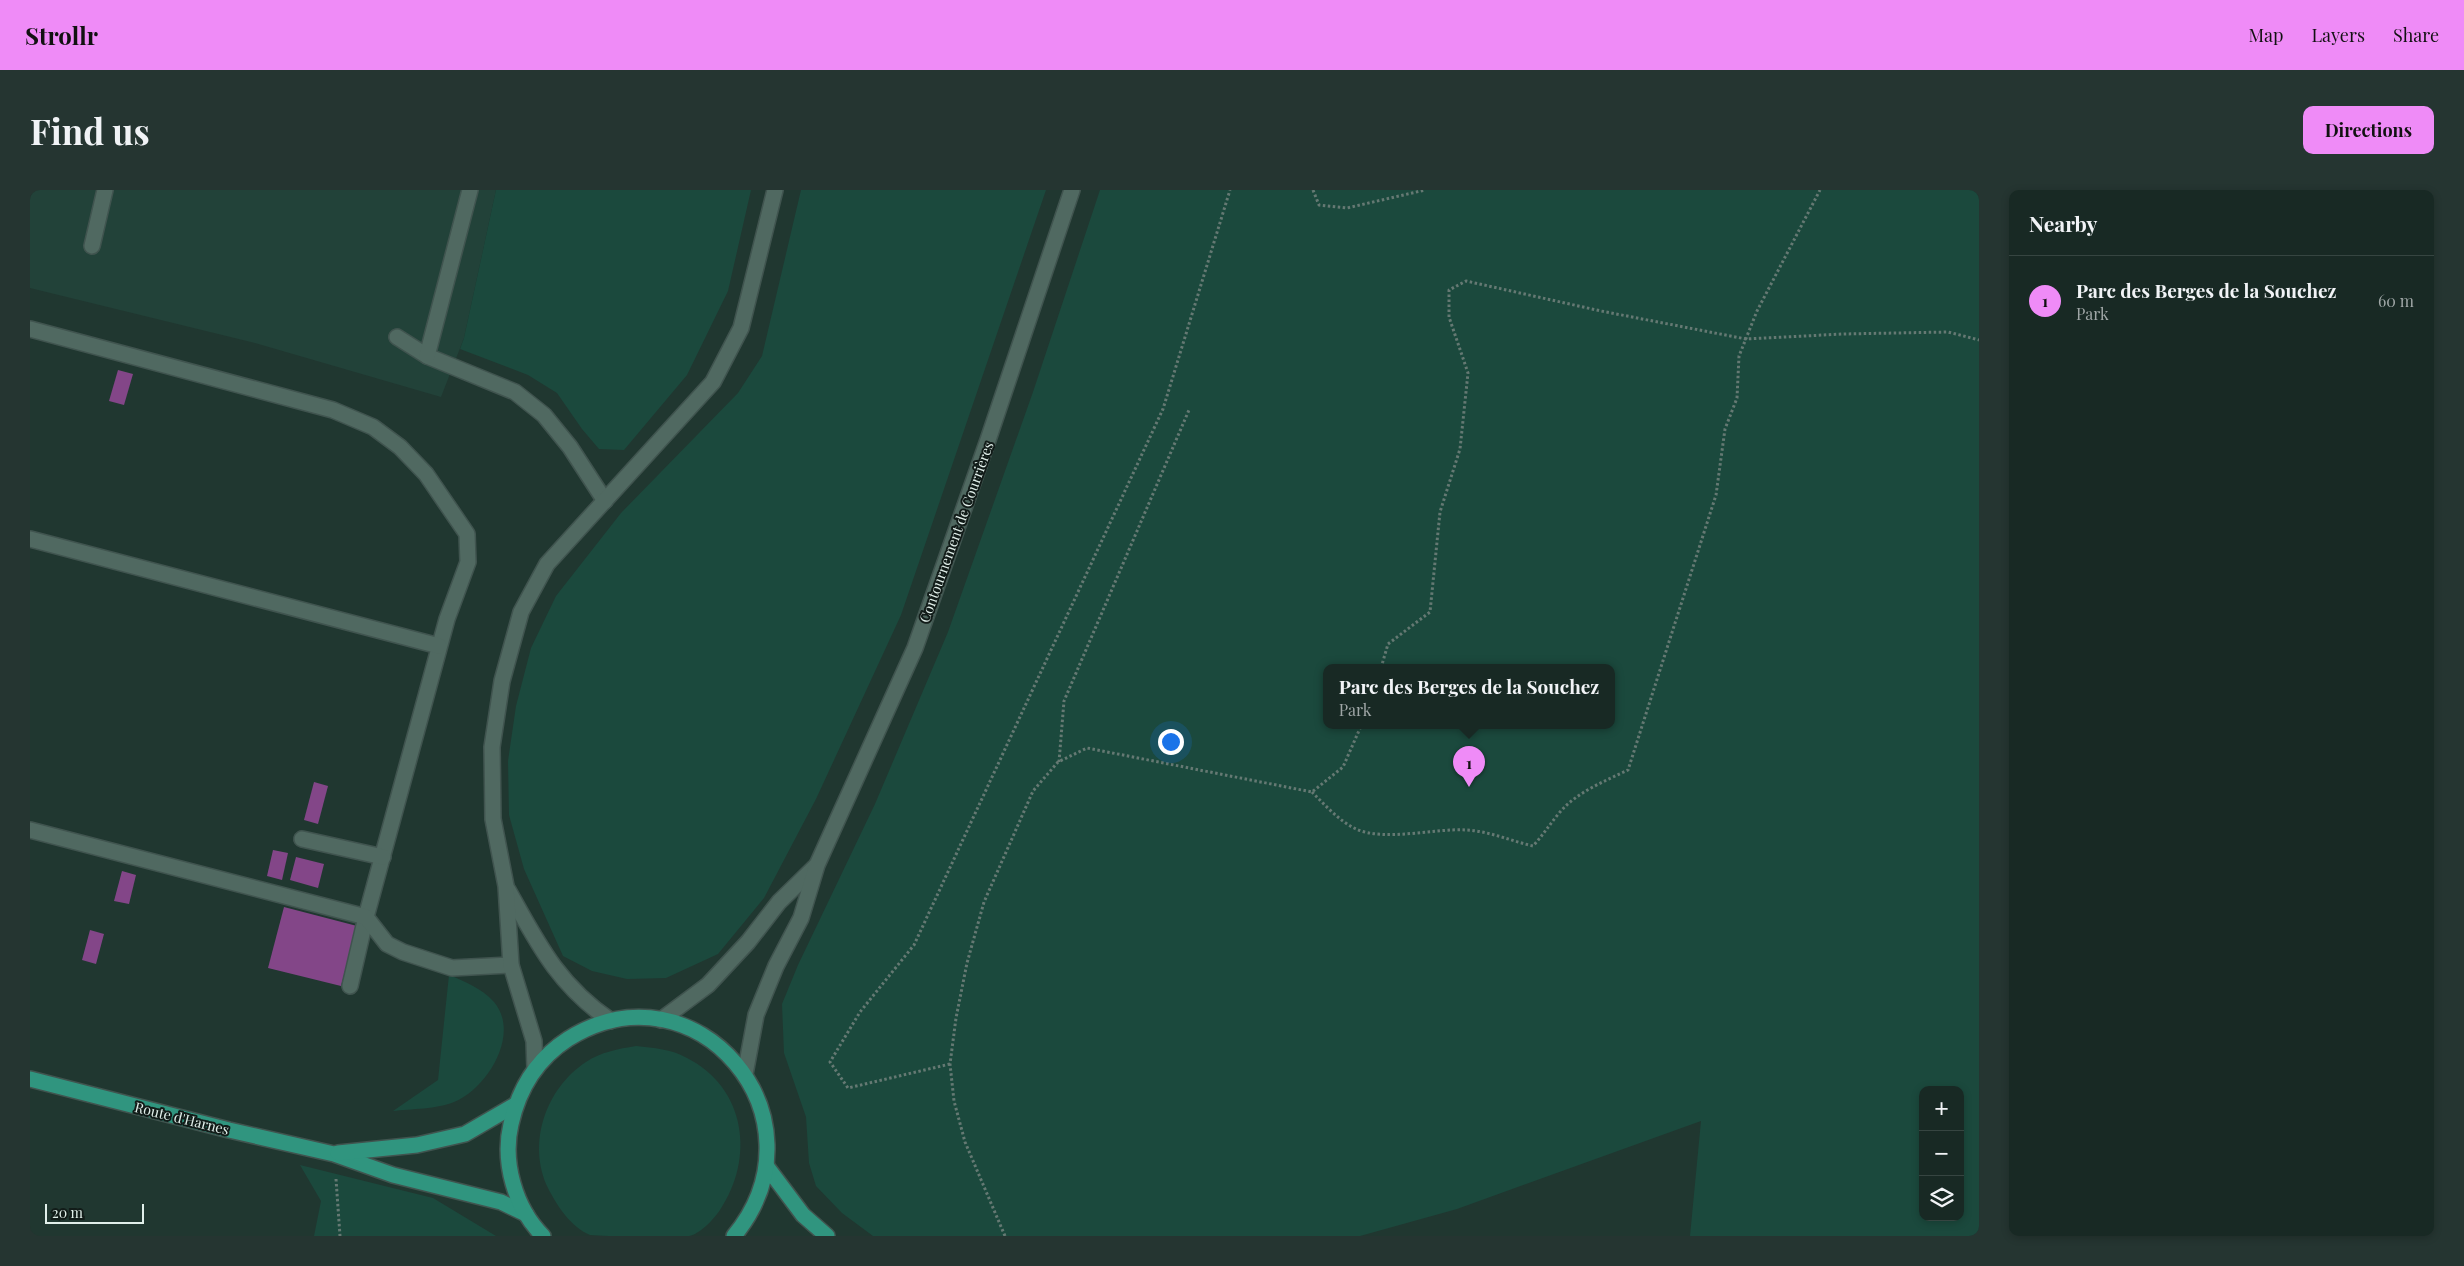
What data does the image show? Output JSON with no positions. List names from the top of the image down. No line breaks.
{"streets":{"main road":["Route d'Harnes"],"street":["Contournement de Courrières"]},"scale_bar":"20 m","page":{"header":"Strollr","nav":["Map","Layers","Share"],"buttons":"Directions","title":"Find us","heading":"Nearby","list":[{"mark":"1","name":"Parc des Berges de la Souchez","note":"Park","value":"60 m"}],"popup":["Parc des Berges de la Souchez","Park"],"pins":"1","map_buttons":["+","−"],"scale":"20 m"}}
